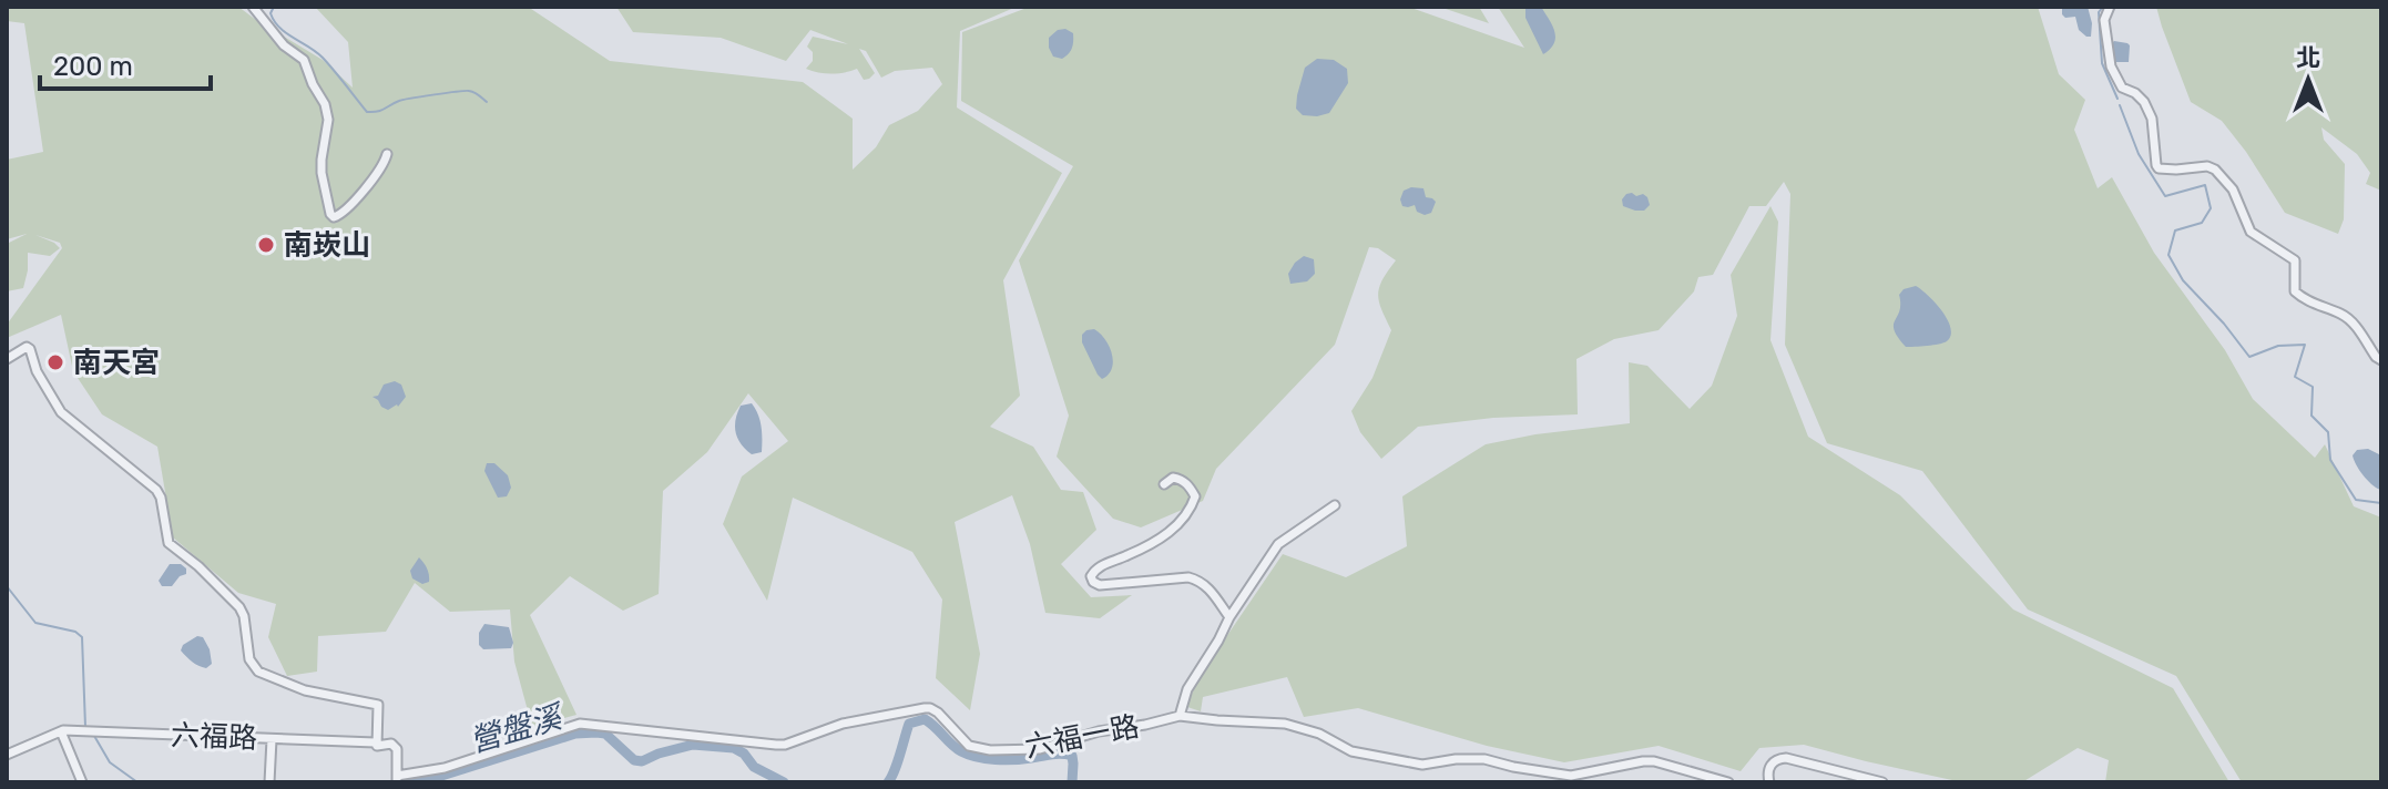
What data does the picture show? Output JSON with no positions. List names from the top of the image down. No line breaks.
{"streets":{"street":["六福路","六福一路"]},"water":["營盤溪"],"places":["南崁山","南天宮"],"scale_bar":"200 m","north":"top"}
